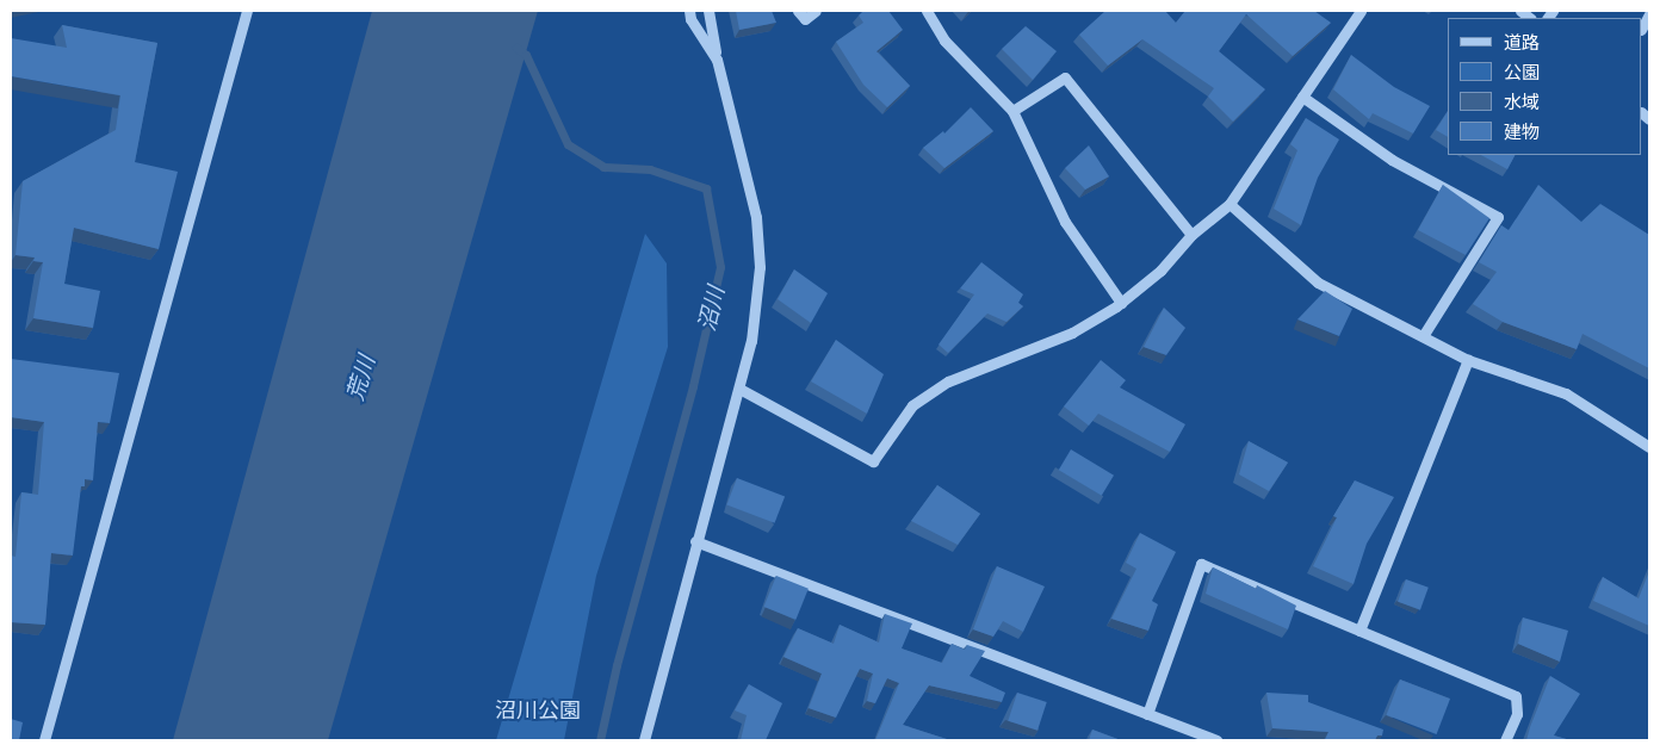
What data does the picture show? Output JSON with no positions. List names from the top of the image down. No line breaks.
{"water":["沼川","荒川"],"parks":["沼川公園"],"legend":["道路","公園","水域","建物"]}
